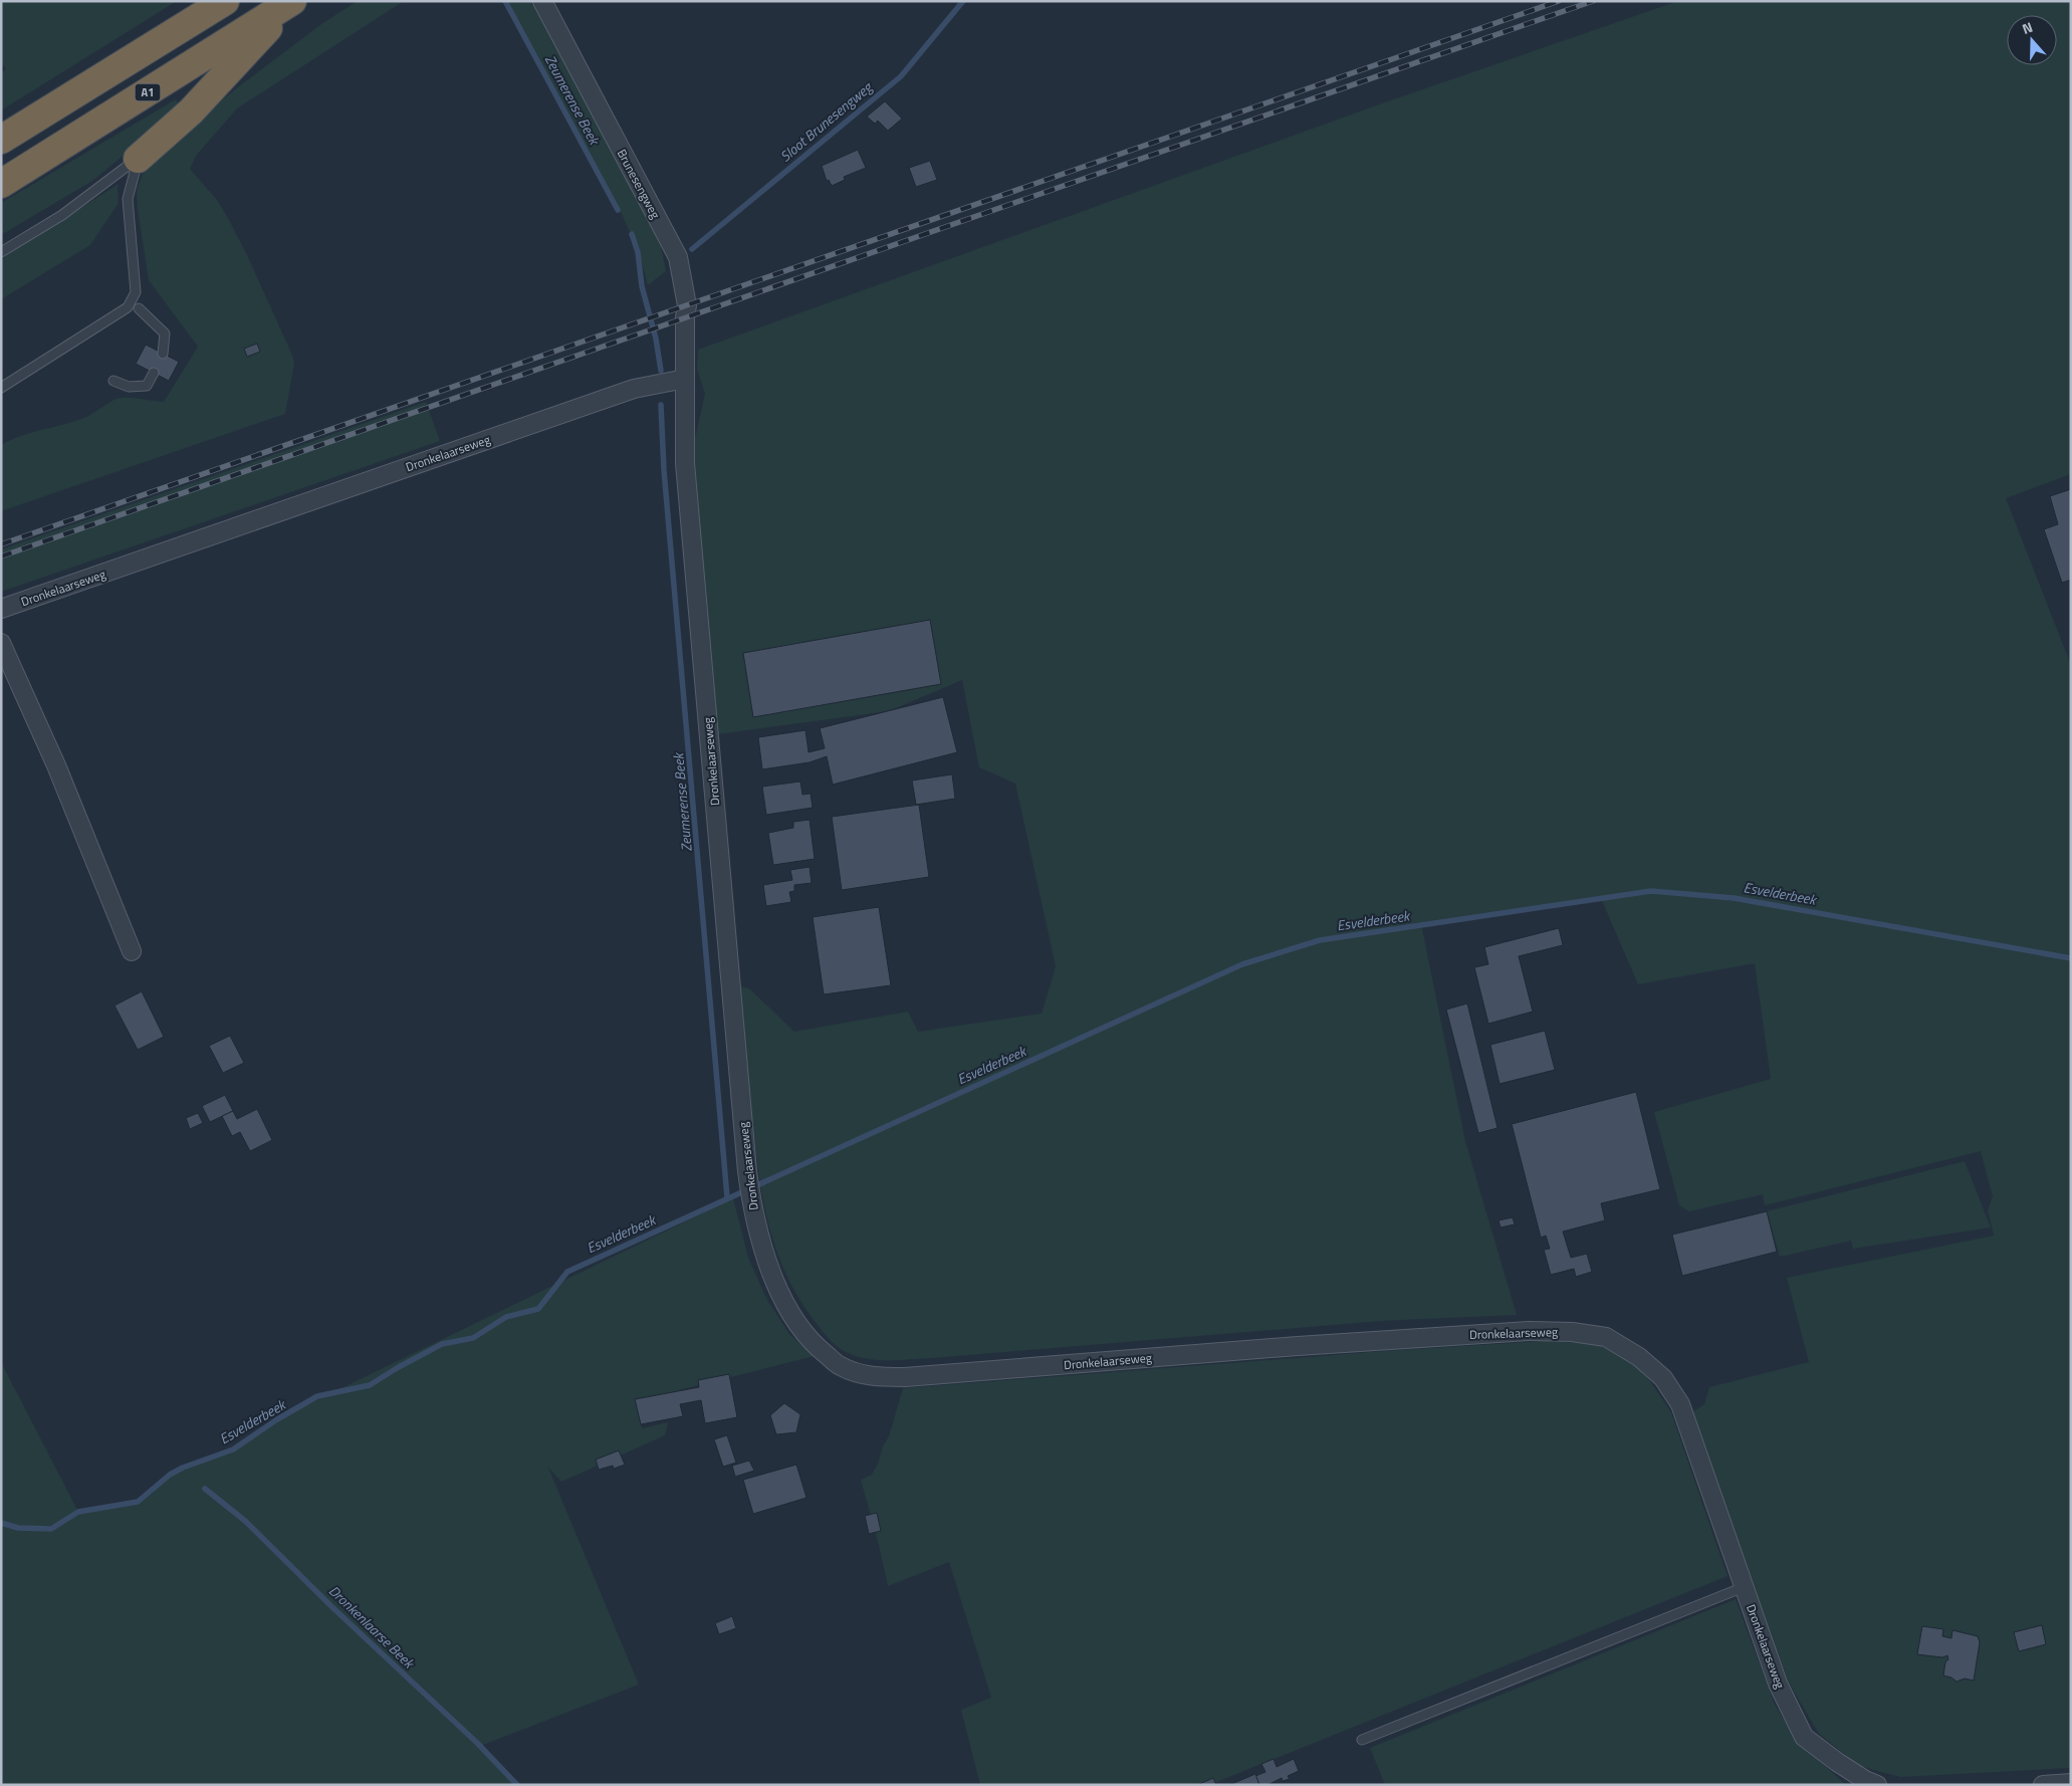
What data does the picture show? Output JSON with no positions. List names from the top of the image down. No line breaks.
{"streets":{"highway":["A1"],"street":["Brunesengweg","Dronkelaarseweg"]},"crossings":[["Brunesengweg","Dronkelaarseweg"]],"water":["Zeumerense Beek","Sloot Brunesengweg","Esvelderbeek","Dronkenlaarse Beek"],"north":"top"}
